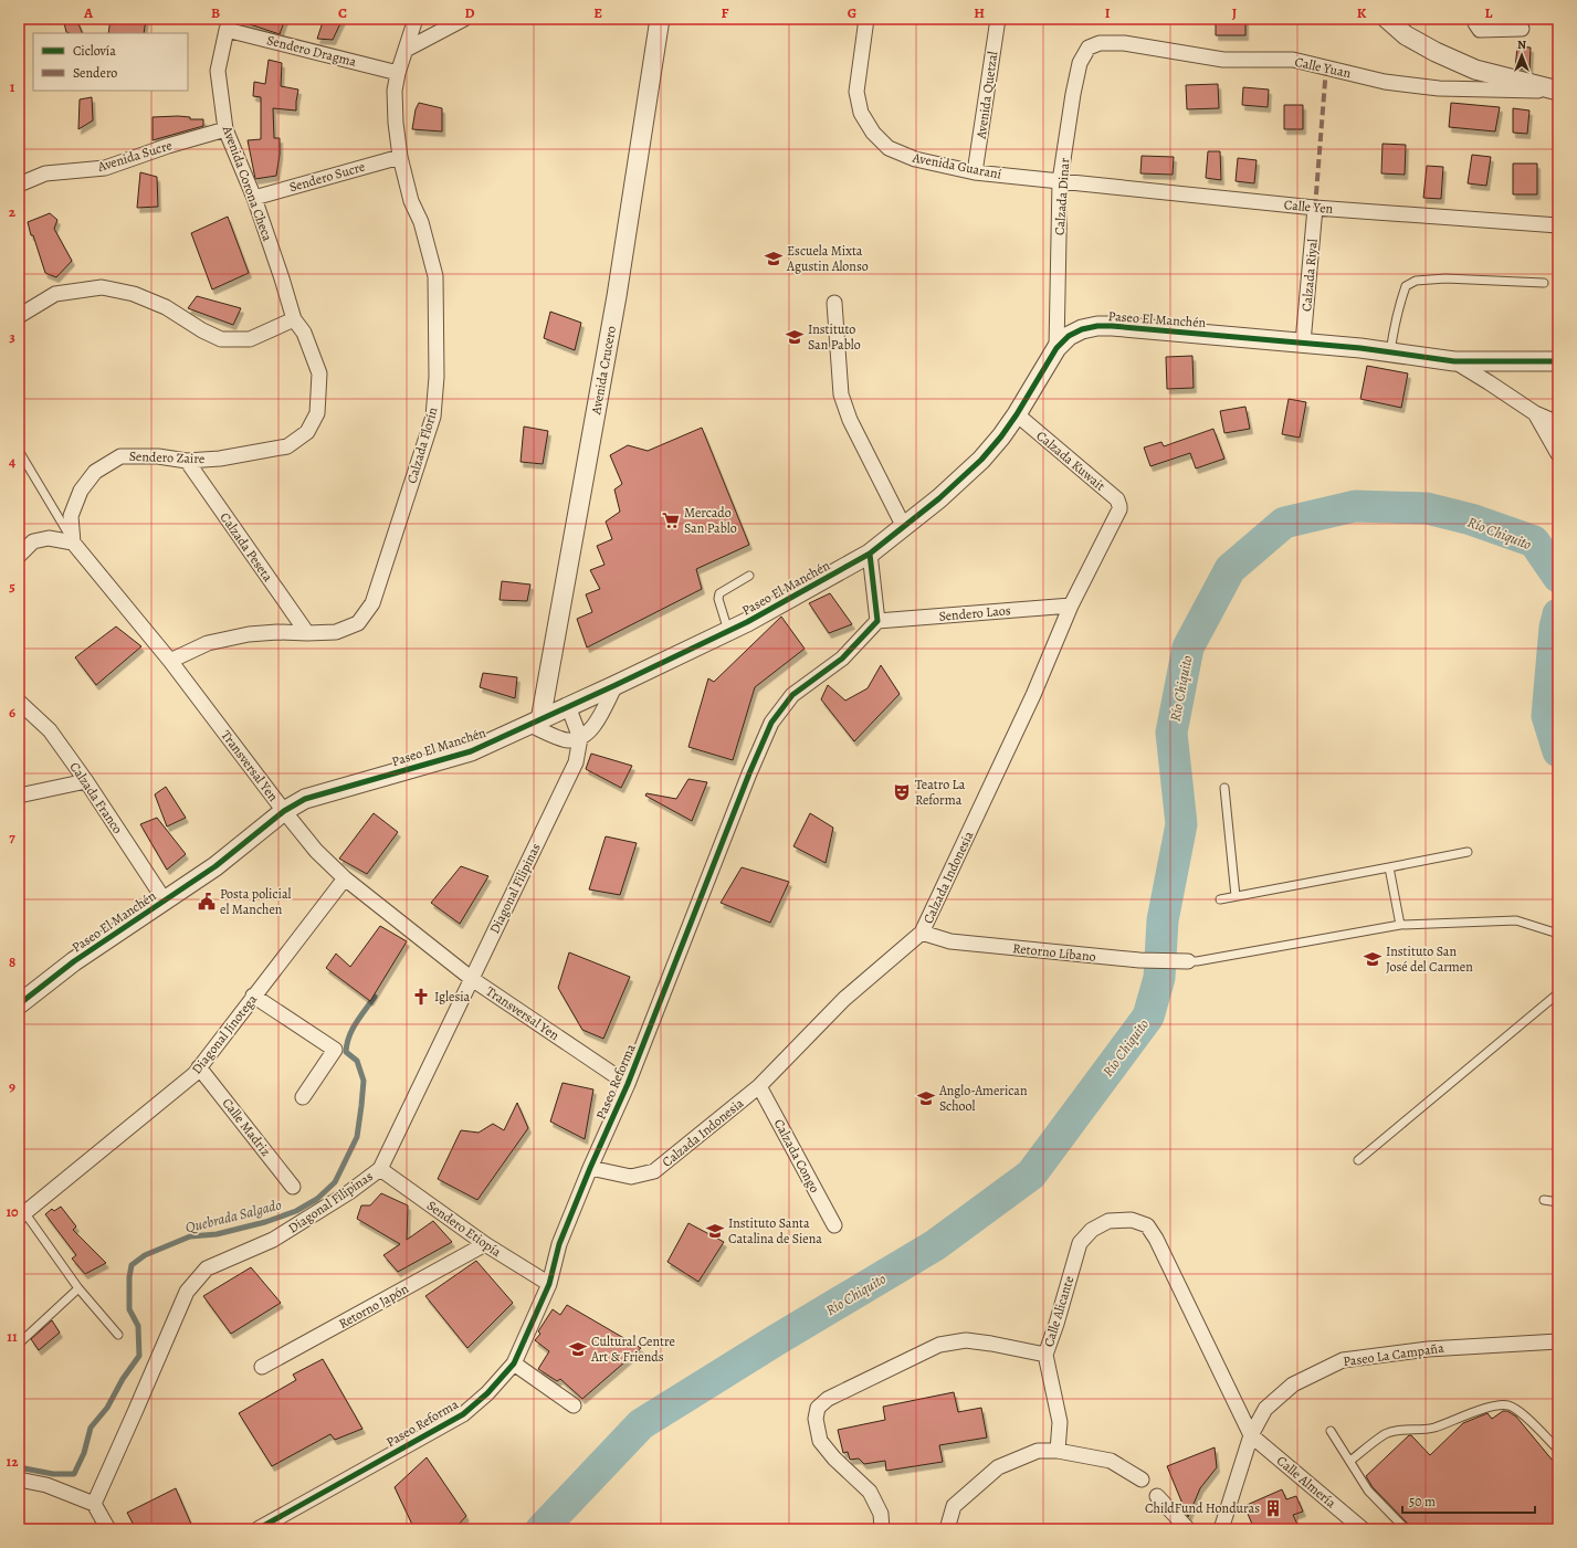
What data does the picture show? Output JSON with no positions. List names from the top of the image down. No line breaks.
{"streets":{"street":["Sendero Dragma","Calle Yuan","Avenida Quetzal","Avenida Sucre","Avenida Guaraní","Sendero Sucre","Avenida Corona Checa","Calzada Dinar","Calle Yen","Calzada Riyal","Paseo El Manchén","Avenida Crucero","Calzada Florín","Sendero Zaire","Calzada Kuwait","Calzada Peseta","Sendero Laos","Transversal Yen","Calzada Franco","Calzada Indonesia","Diagonal Filipinas","Retorno Líbano","Diagonal Jinotega","Paseo Reforma","Calle Madriz","Calzada Congo","Sendero Etiopía","Retorno Japón","Calle Alicante","Paseo La Campaña","Calle Almería"]},"crossings":[["Sendero Dragma","Avenida Corona Checa"],["Sendero Dragma","Calzada Florín"],["Calle Yuan","Calzada Dinar"],["Avenida Quetzal","Avenida Guaraní"],["Avenida Sucre","Avenida Corona Checa"],["Avenida Guaraní","Calzada Dinar"],["Avenida Guaraní","Calle Yen"],["Sendero Sucre","Avenida Corona Checa"],["Sendero Sucre","Calzada Florín"],["Avenida Corona Checa","Sendero Zaire"],["Calzada Dinar","Calle Yen"],["Calzada Dinar","Paseo El Manchén"],["Calle Yen","Calzada Riyal"],["Calzada Riyal","Paseo El Manchén"],["Paseo El Manchén","Avenida Crucero"],["Paseo El Manchén","Calzada Kuwait"],["Paseo El Manchén","Transversal Yen"],["Paseo El Manchén","Calzada Franco"],["Calzada Florín","Calzada Peseta"],["Calzada Florín","Transversal Yen"],["Sendero Zaire","Calzada Peseta"],["Sendero Zaire","Transversal Yen"],["Calzada Kuwait","Calzada Indonesia"],["Sendero Laos","Calzada Indonesia"],["Sendero Laos","Paseo Reforma"],["Transversal Yen","Diagonal Filipinas"],["Transversal Yen","Diagonal Jinotega"],["Transversal Yen","Paseo Reforma"],["Calzada Indonesia","Retorno Líbano"],["Calzada Indonesia","Paseo Reforma"],["Calzada Indonesia","Calzada Congo"],["Diagonal Filipinas","Sendero Etiopía"],["Diagonal Jinotega","Calle Madriz"],["Paseo Reforma","Sendero Etiopía"],["Sendero Etiopía","Retorno Japón"],["Calle Alicante","Paseo La Campaña"],["Calle Alicante","Calle Almería"],["Paseo La Campaña","Calle Almería"]],"water":["Río Chiquito","Quebrada Salgado"],"places":{"school or university":["Escuela Mixta Agustin Alonso","Instituto San Pablo","Instituto San José del Carmen","Anglo-American School","Instituto Santa Catalina de Siena","Cultural Centre Art & Friends"],"supermarket":["Mercado San Pablo"],"theatre":["Teatro La Reforma"],"public building":["Posta policial el Manchen"],"church":["Iglesia"],"building":["ChildFund Honduras"]},"legend":["Ciclovía","Sendero"],"scale_bar":"50 m","north":"top","grid":{"columns":["A","B","C","D","E","F","G","H","I","J","K","L"],"rows":["1","2","3","4","5","6","7","8","9","10","11","12"]}}
